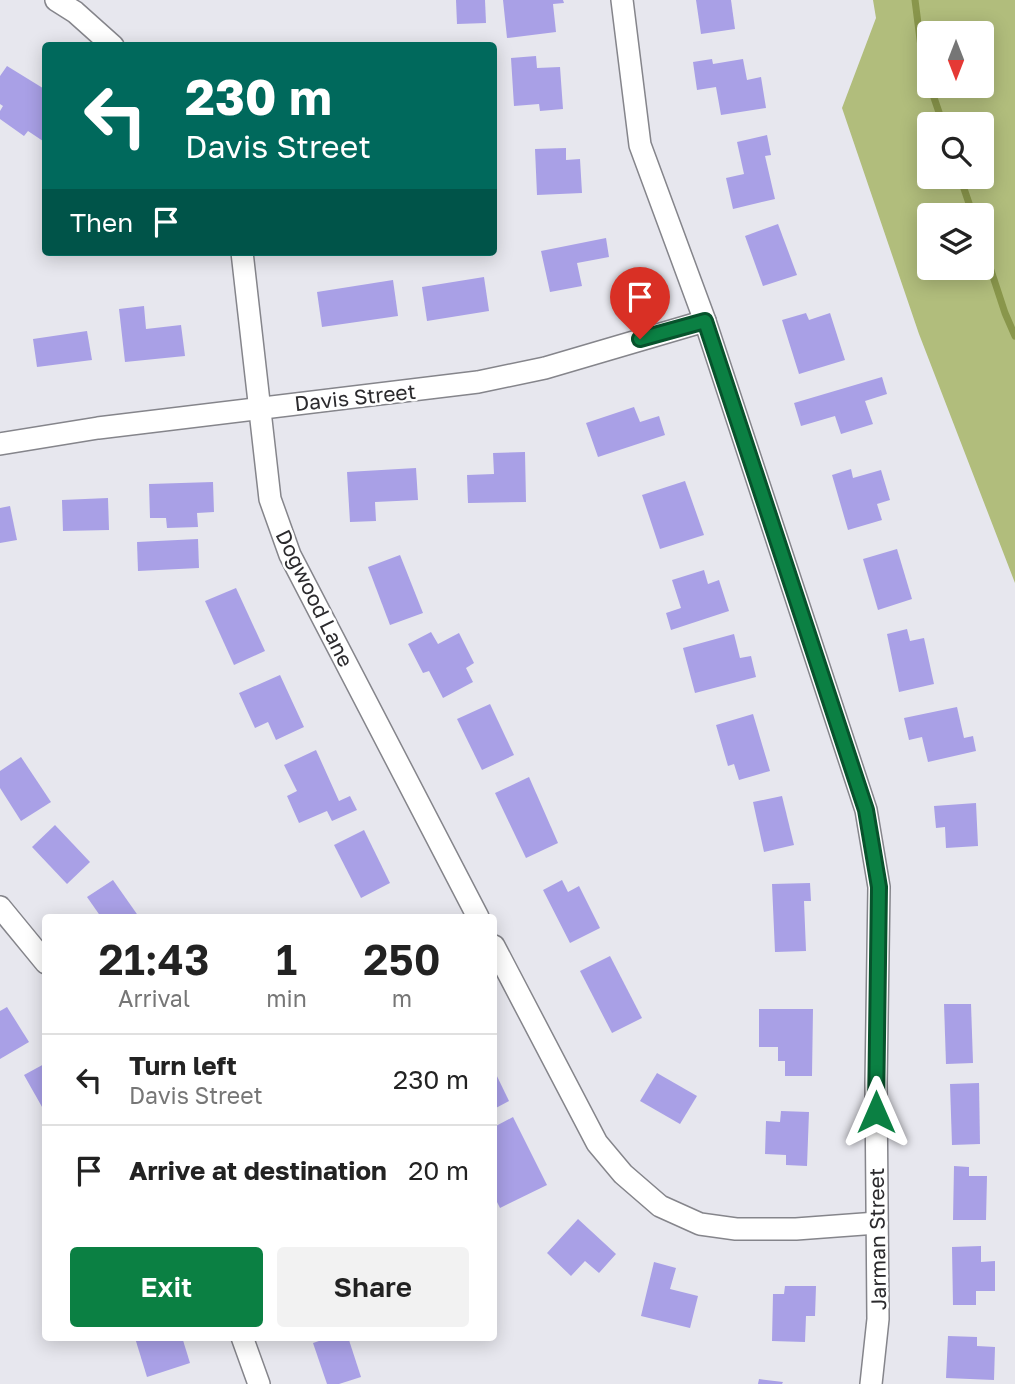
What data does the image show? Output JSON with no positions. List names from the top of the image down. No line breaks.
{"streets":{"street":["Davis Street","Dogwood Lane","Jarman Street"]},"crossings":[["Davis Street","Dogwood Lane"],["Davis Street","Jarman Street"]],"north":"bottom","page":{"turn":["230 m","Davis Street"],"then":"Then","eta":["21:43","Arrival","1","min","250","m"],"list":[{"name":"Turn left","note":"Davis Street","value":"230 m"},{"name":"Arrive at destination","value":"20 m"}],"buttons":["Exit","Share"]}}
